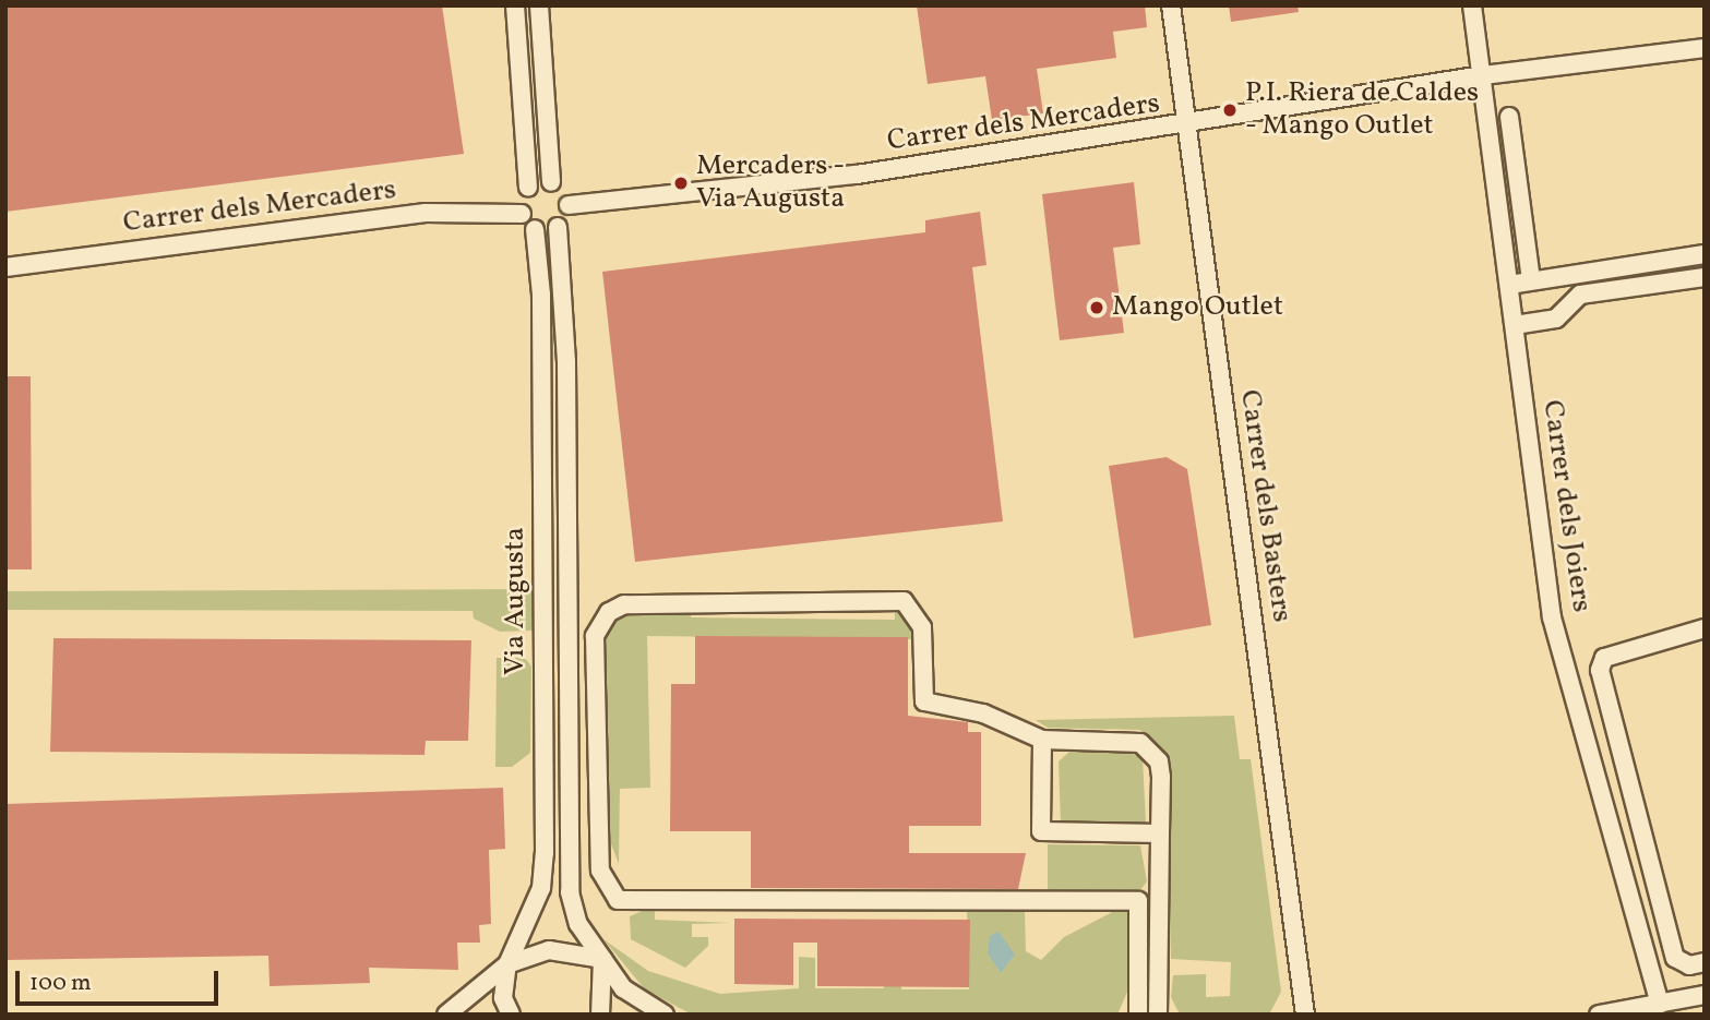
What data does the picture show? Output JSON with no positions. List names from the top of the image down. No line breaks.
{"streets":{"street":["Carrer dels Mercaders","Carrer dels Basters","Carrer dels Joiers","Via Augusta"]},"crossings":[["Carrer dels Mercaders","Carrer dels Basters"],["Carrer dels Mercaders","Carrer dels Joiers"],["Carrer dels Mercaders","Via Augusta"]],"places":["P.I. Riera de Caldes - Mango Outlet","Mercaders - Via Augusta","Mango Outlet"],"scale_bar":"100 m"}
